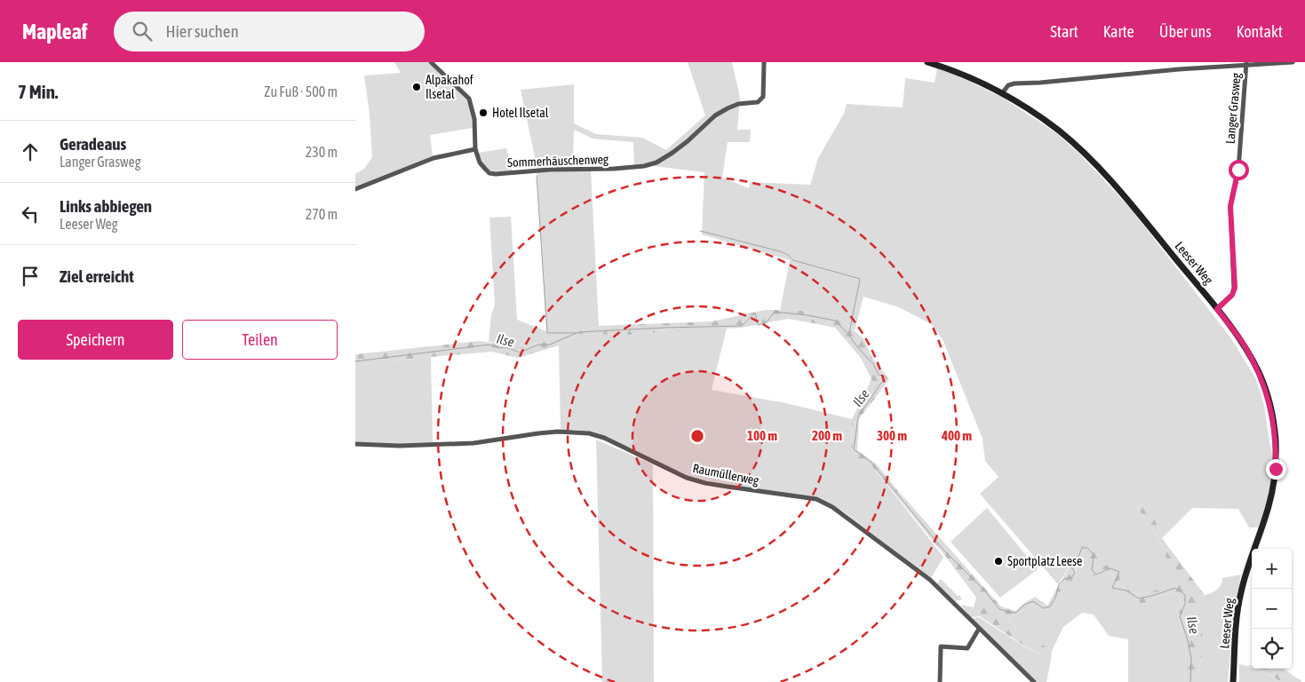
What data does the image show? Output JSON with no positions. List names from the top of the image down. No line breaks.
{"streets":{"street":["Langer Grasweg","Sommerhäuschenweg","Leeser Weg","Raumüllerweg"]},"crossings":[["Langer Grasweg","Leeser Weg"]],"water":["Ilse"],"places":["Alpakahof Ilsetal","Hotel Ilsetal","Sportplatz Leese"],"page":{"header":"Mapleaf","search":"Hier suchen","nav":["Start","Karte","Über uns","Kontakt"],"heading":["7 Min.","Zu Fuß · 500 m"],"list":[["Geradeaus","Langer Grasweg","230 m"],["Links abbiegen","Leeser Weg","270 m"],"Ziel erreicht"],"buttons":["Speichern","Teilen"],"map_buttons":["+","−"]},"rings":["100 m","200 m","300 m","400 m"]}
